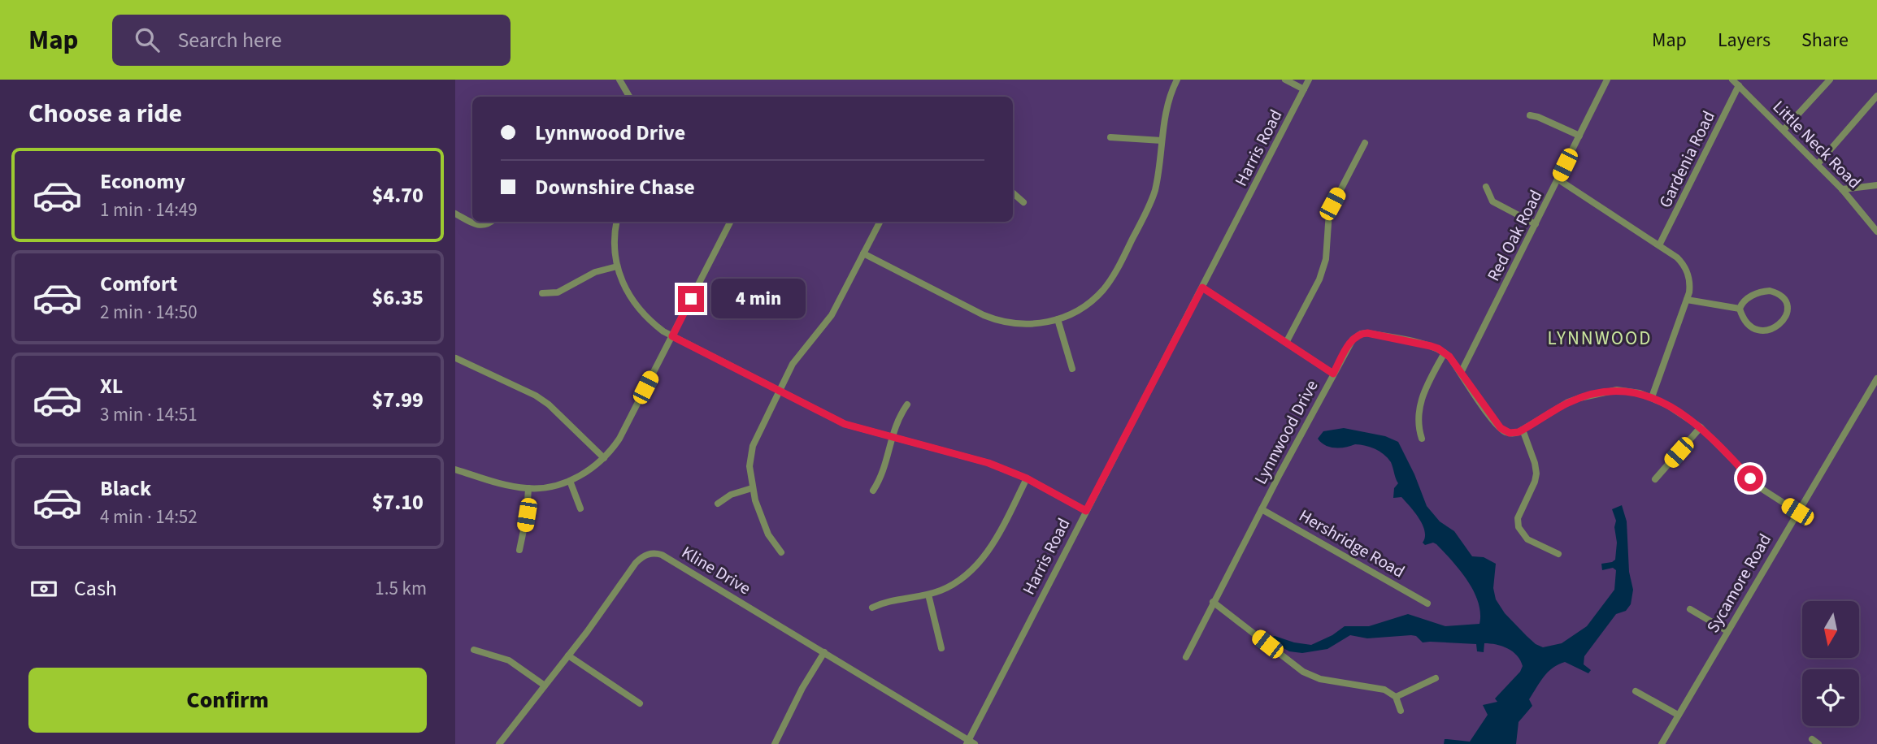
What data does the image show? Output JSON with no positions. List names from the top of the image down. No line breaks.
{"streets":{"street":["Little Neck Road","Harris Road","Gardenia Road","Red Oak Road","Lynnwood Drive","Hershridge Road","Kline Drive","Sycamore Road"]},"crossings":[["Little Neck Road","Gardenia Road"],["Harris Road","Kline Drive"],["Lynnwood Drive","Hershridge Road"]],"districts":["LYNNWOOD"],"north":"bottom","page":{"header":"Map","search":"Search here","nav":["Map","Layers","Share"],"heading":"Choose a ride","banner":["Lynnwood Drive","Downshire Chase"],"list":[{"name":"Economy","note":"1 min · 14:49","value":"$4.70"},{"name":"Comfort","note":"2 min · 14:50","value":"$6.35"},{"name":"XL","note":"3 min · 14:51","value":"$7.99"},{"name":"Black","note":"4 min · 14:52","value":"$7.10"}],"bubble":"4 min","pay":["Cash","1.5 km"],"buttons":"Confirm"}}
